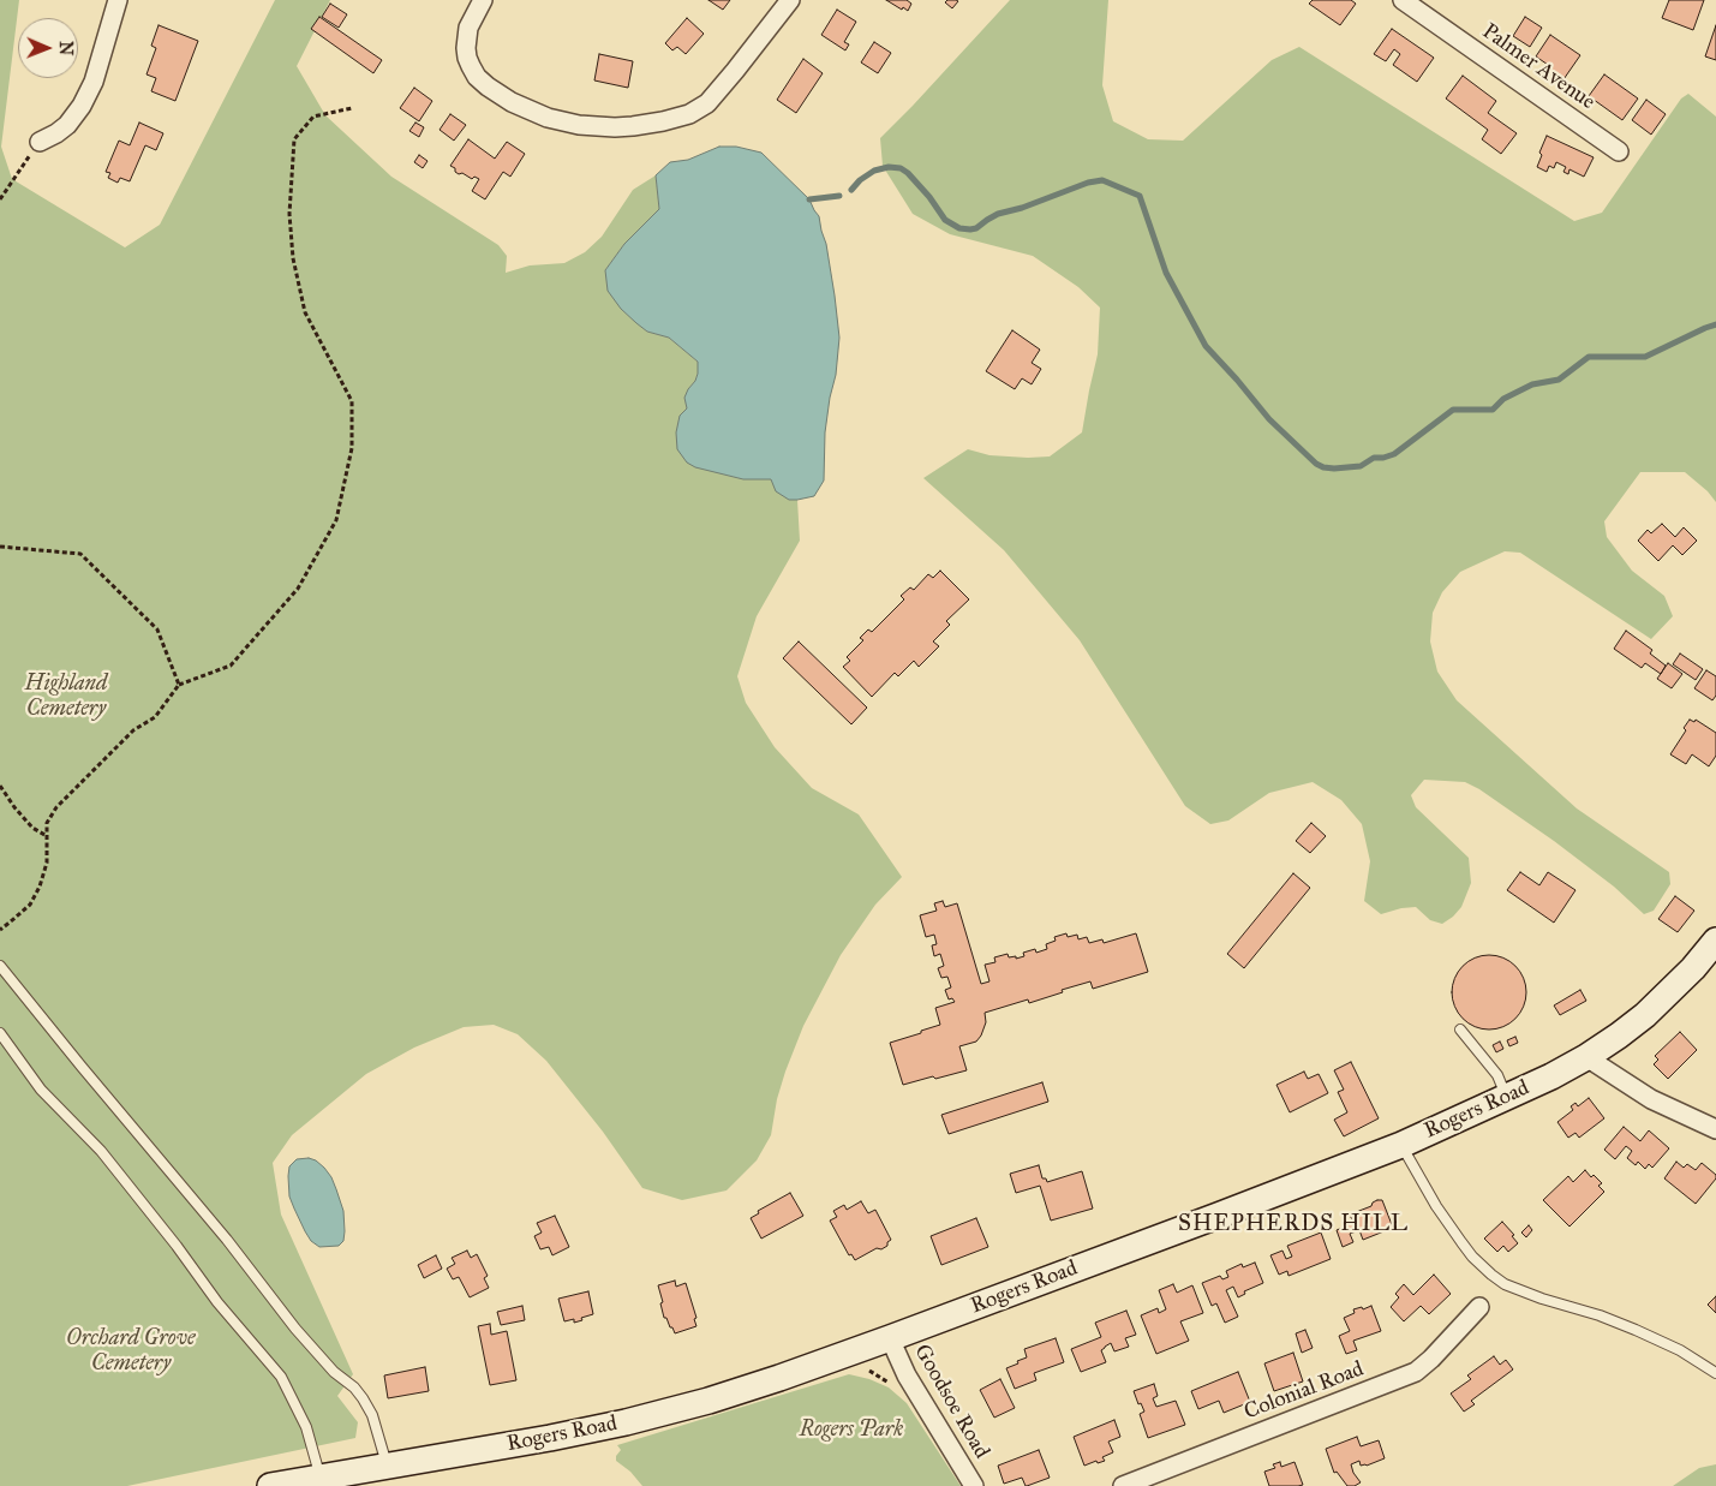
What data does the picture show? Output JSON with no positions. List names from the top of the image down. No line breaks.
{"streets":{"main road":["Rogers Road"],"street":["Palmer Avenue","Colonial Road","Goodsoe Road"]},"crossings":[["Rogers Road","Goodsoe Road"]],"districts":["SHEPHERDS HILL"],"parks":["Highland Cemetery","Orchard Grove Cemetery","Rogers Park"],"north":"right"}
